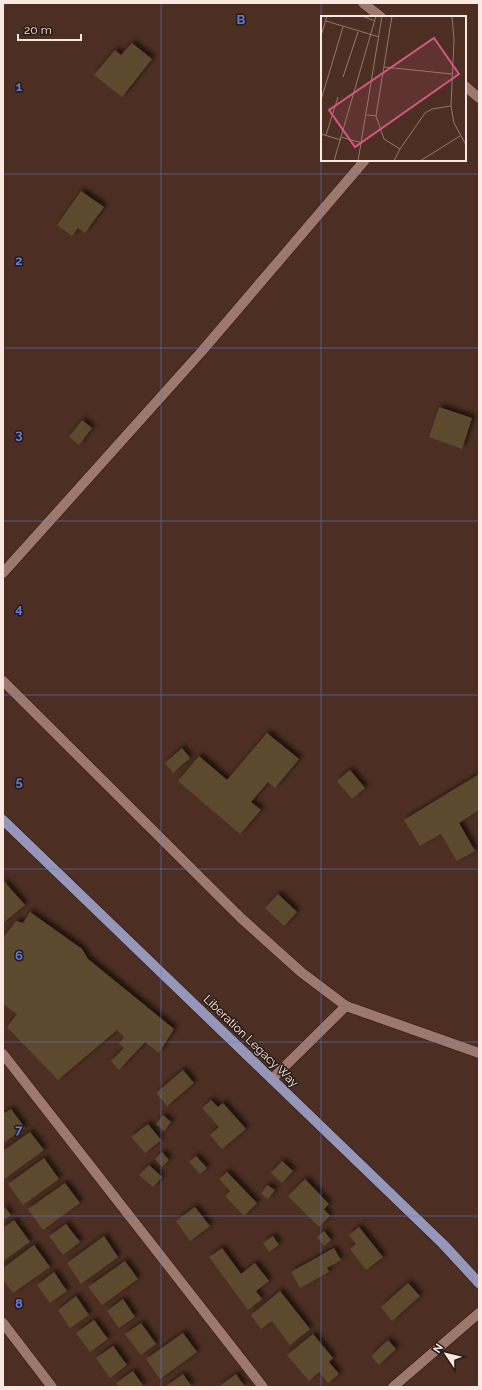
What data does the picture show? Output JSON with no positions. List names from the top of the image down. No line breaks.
{"streets":{"main road":["Liberation Legacy Way"]},"scale_bar":"20 m","north":"top left","grid":{"columns":["B"],"rows":["1","2","3","4","5","6","7","8"]}}
